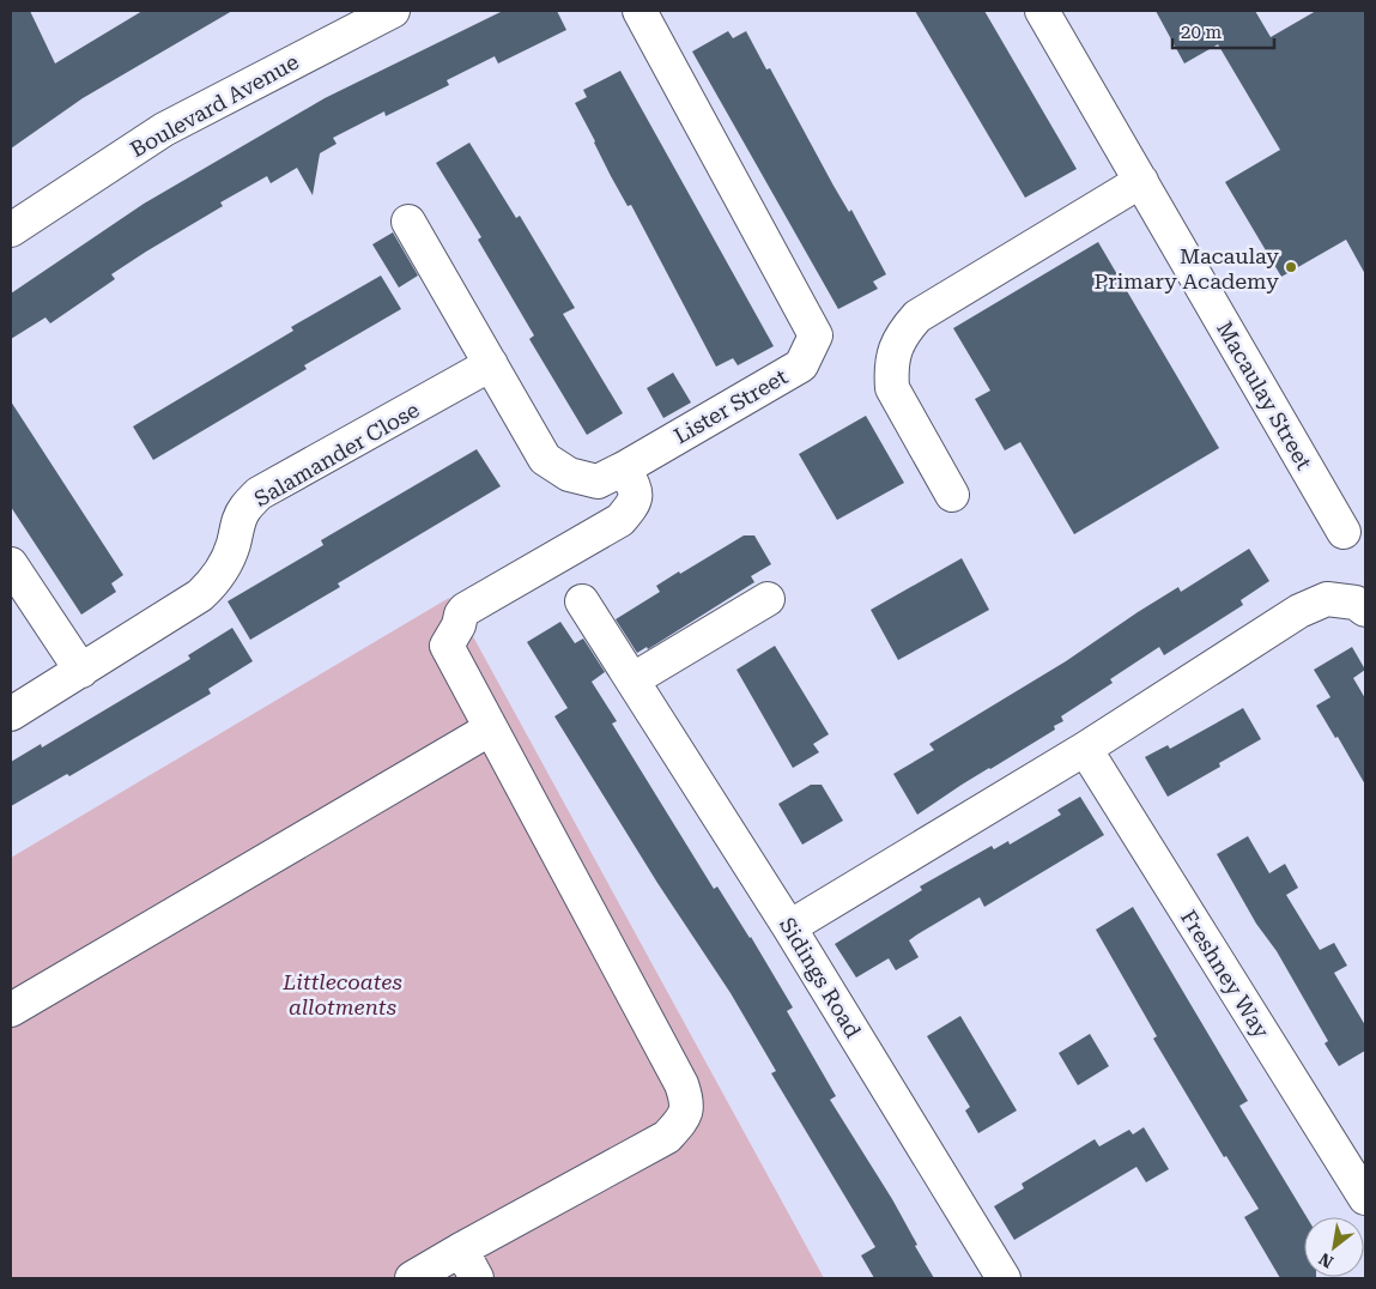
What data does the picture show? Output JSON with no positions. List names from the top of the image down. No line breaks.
{"streets":{"street":["Boulevard Avenue","Macaulay Street","Lister Street","Salamander Close","Freshney Way","Sidings Road"]},"crossings":[["Lister Street","Salamander Close"]],"parks":["Littlecoates allotments"],"places":["Macaulay Primary Academy"],"scale_bar":"20 m","north":"bottom left"}
